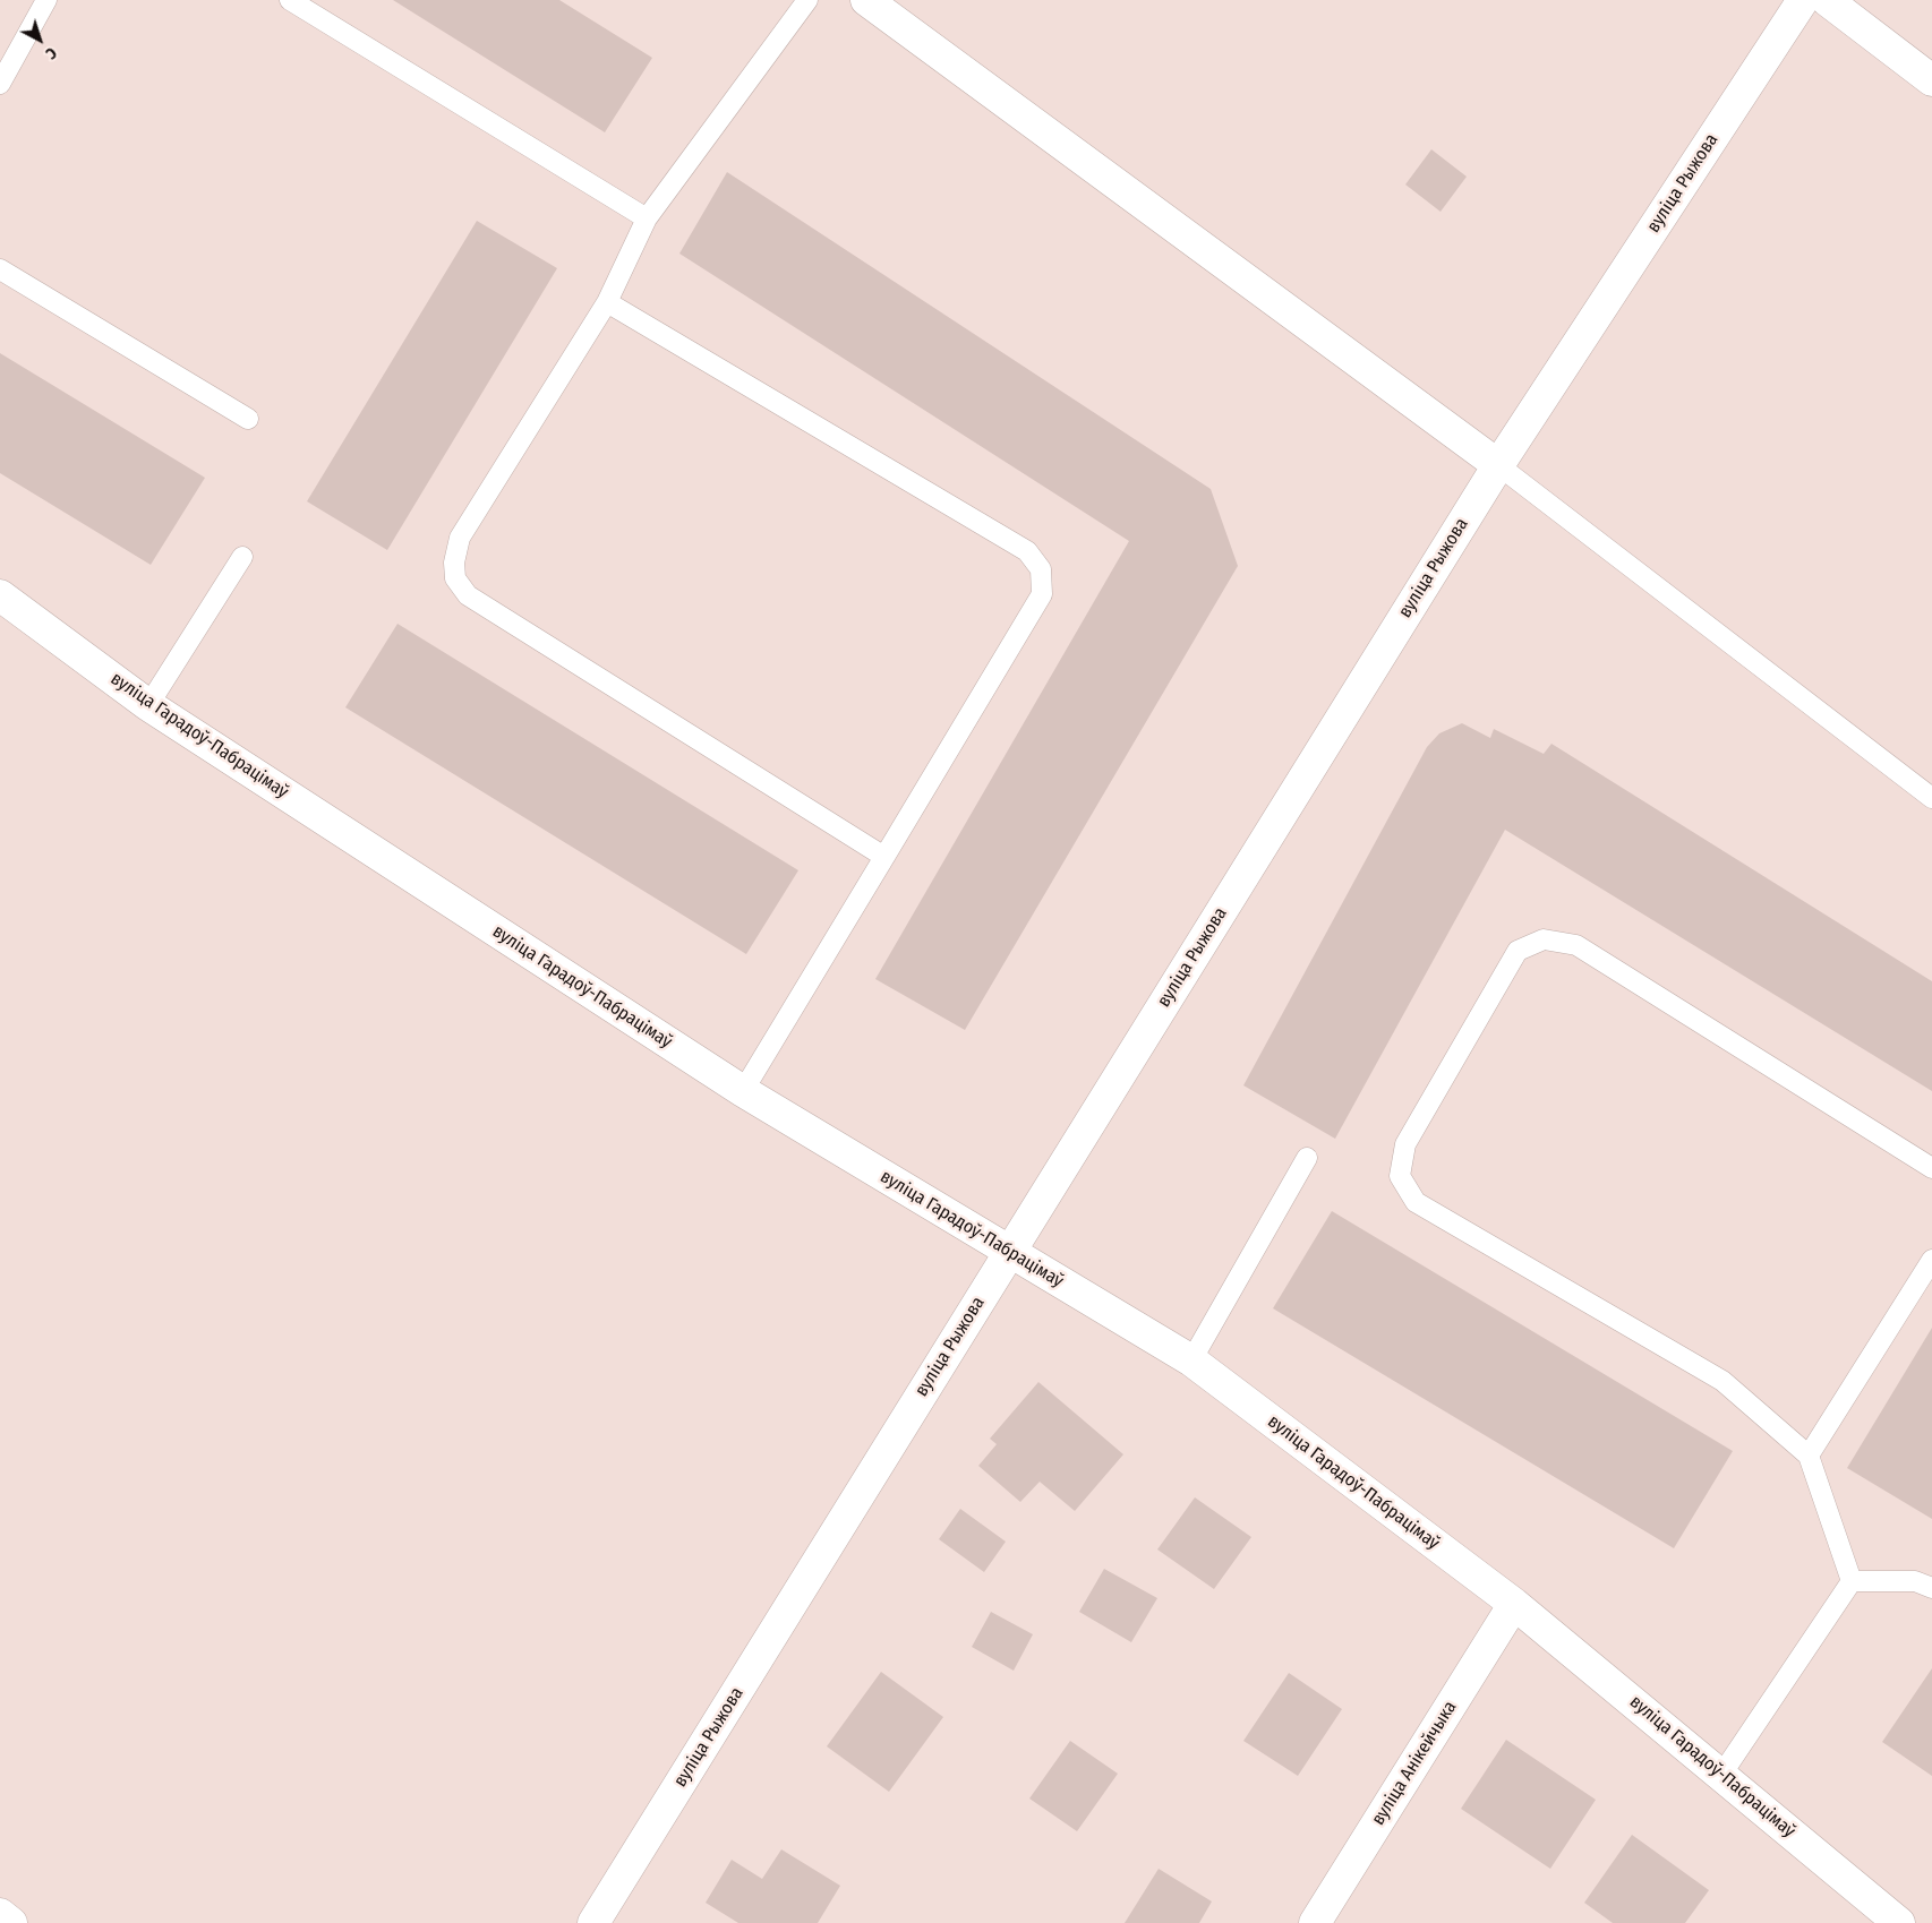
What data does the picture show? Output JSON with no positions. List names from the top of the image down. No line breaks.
{"streets":{"street":["вуліца Рыжова","вуліца Гарадоў-Пабрацімаў","вуліца Анікейчыка"]},"crossings":[["вуліца Рыжова","вуліца Гарадоў-Пабрацімаў"],["вуліца Гарадоў-Пабрацімаў","вуліца Анікейчыка"]],"north":"bottom right"}
